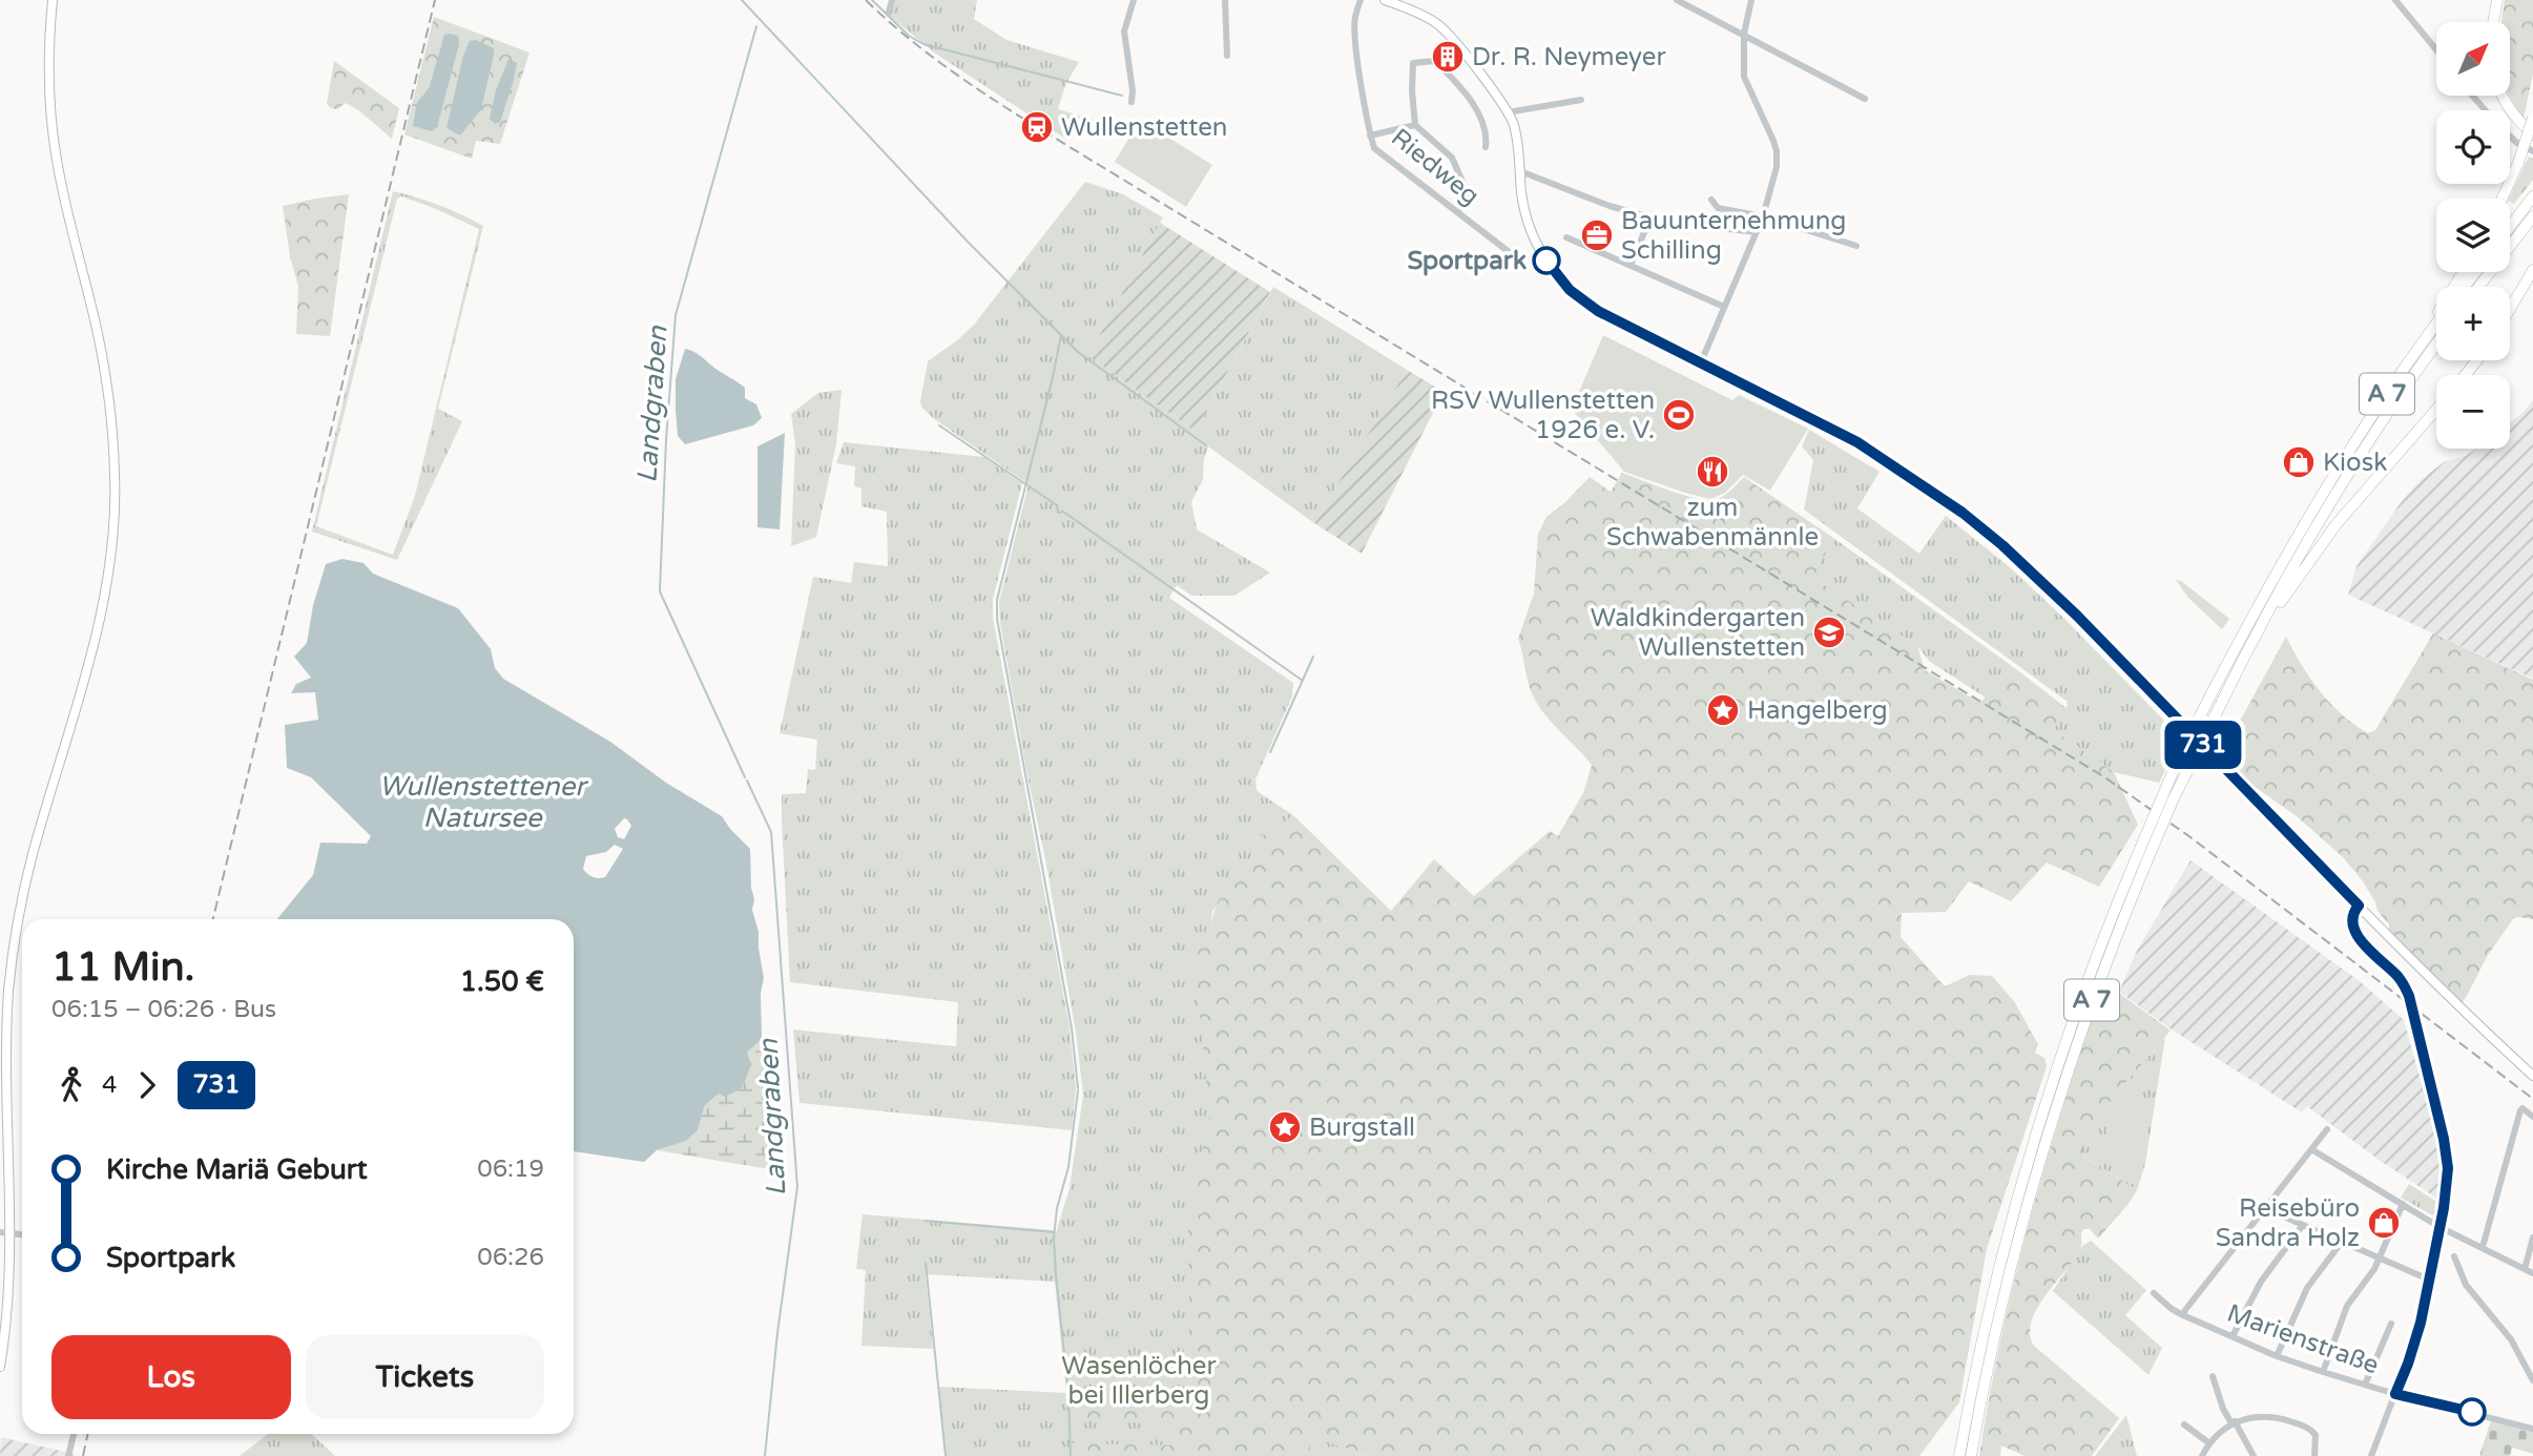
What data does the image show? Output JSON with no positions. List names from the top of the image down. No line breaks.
{"streets":{"highway":["A 7"],"street":["Riedweg","Marienstraße"]},"water":["Landgraben","Wullenstettener Natursee"],"parks":["Wasenlöcher bei Illerberg"],"places":{"building":["Dr. R. Neymeyer"],"station":["Wullenstetten"],"office":["Bauunternehmung Schilling"],"other":["Sportpark"],"sports":["RSV Wullenstetten 1926 e. V."],"shop":["Kiosk","Reisebüro Sandra Holz"],"restaurant":["zum Schwabenmännle"],"school or university":["Waldkindergarten Wullenstetten"],"place":["Hangelberg","Burgstall"]},"lines":["bus line 731"],"north":"top right","page":{"on_map":"731","map_buttons":["+","−"],"heading":["11 Min.","06:15 – 06:26 · Bus","1.50 €"],"legs":["4","731"],"list":[{"name":"Kirche Mariä Geburt","value":"06:19"},{"name":"Sportpark","value":"06:26"}],"buttons":["Los","Tickets"]}}
